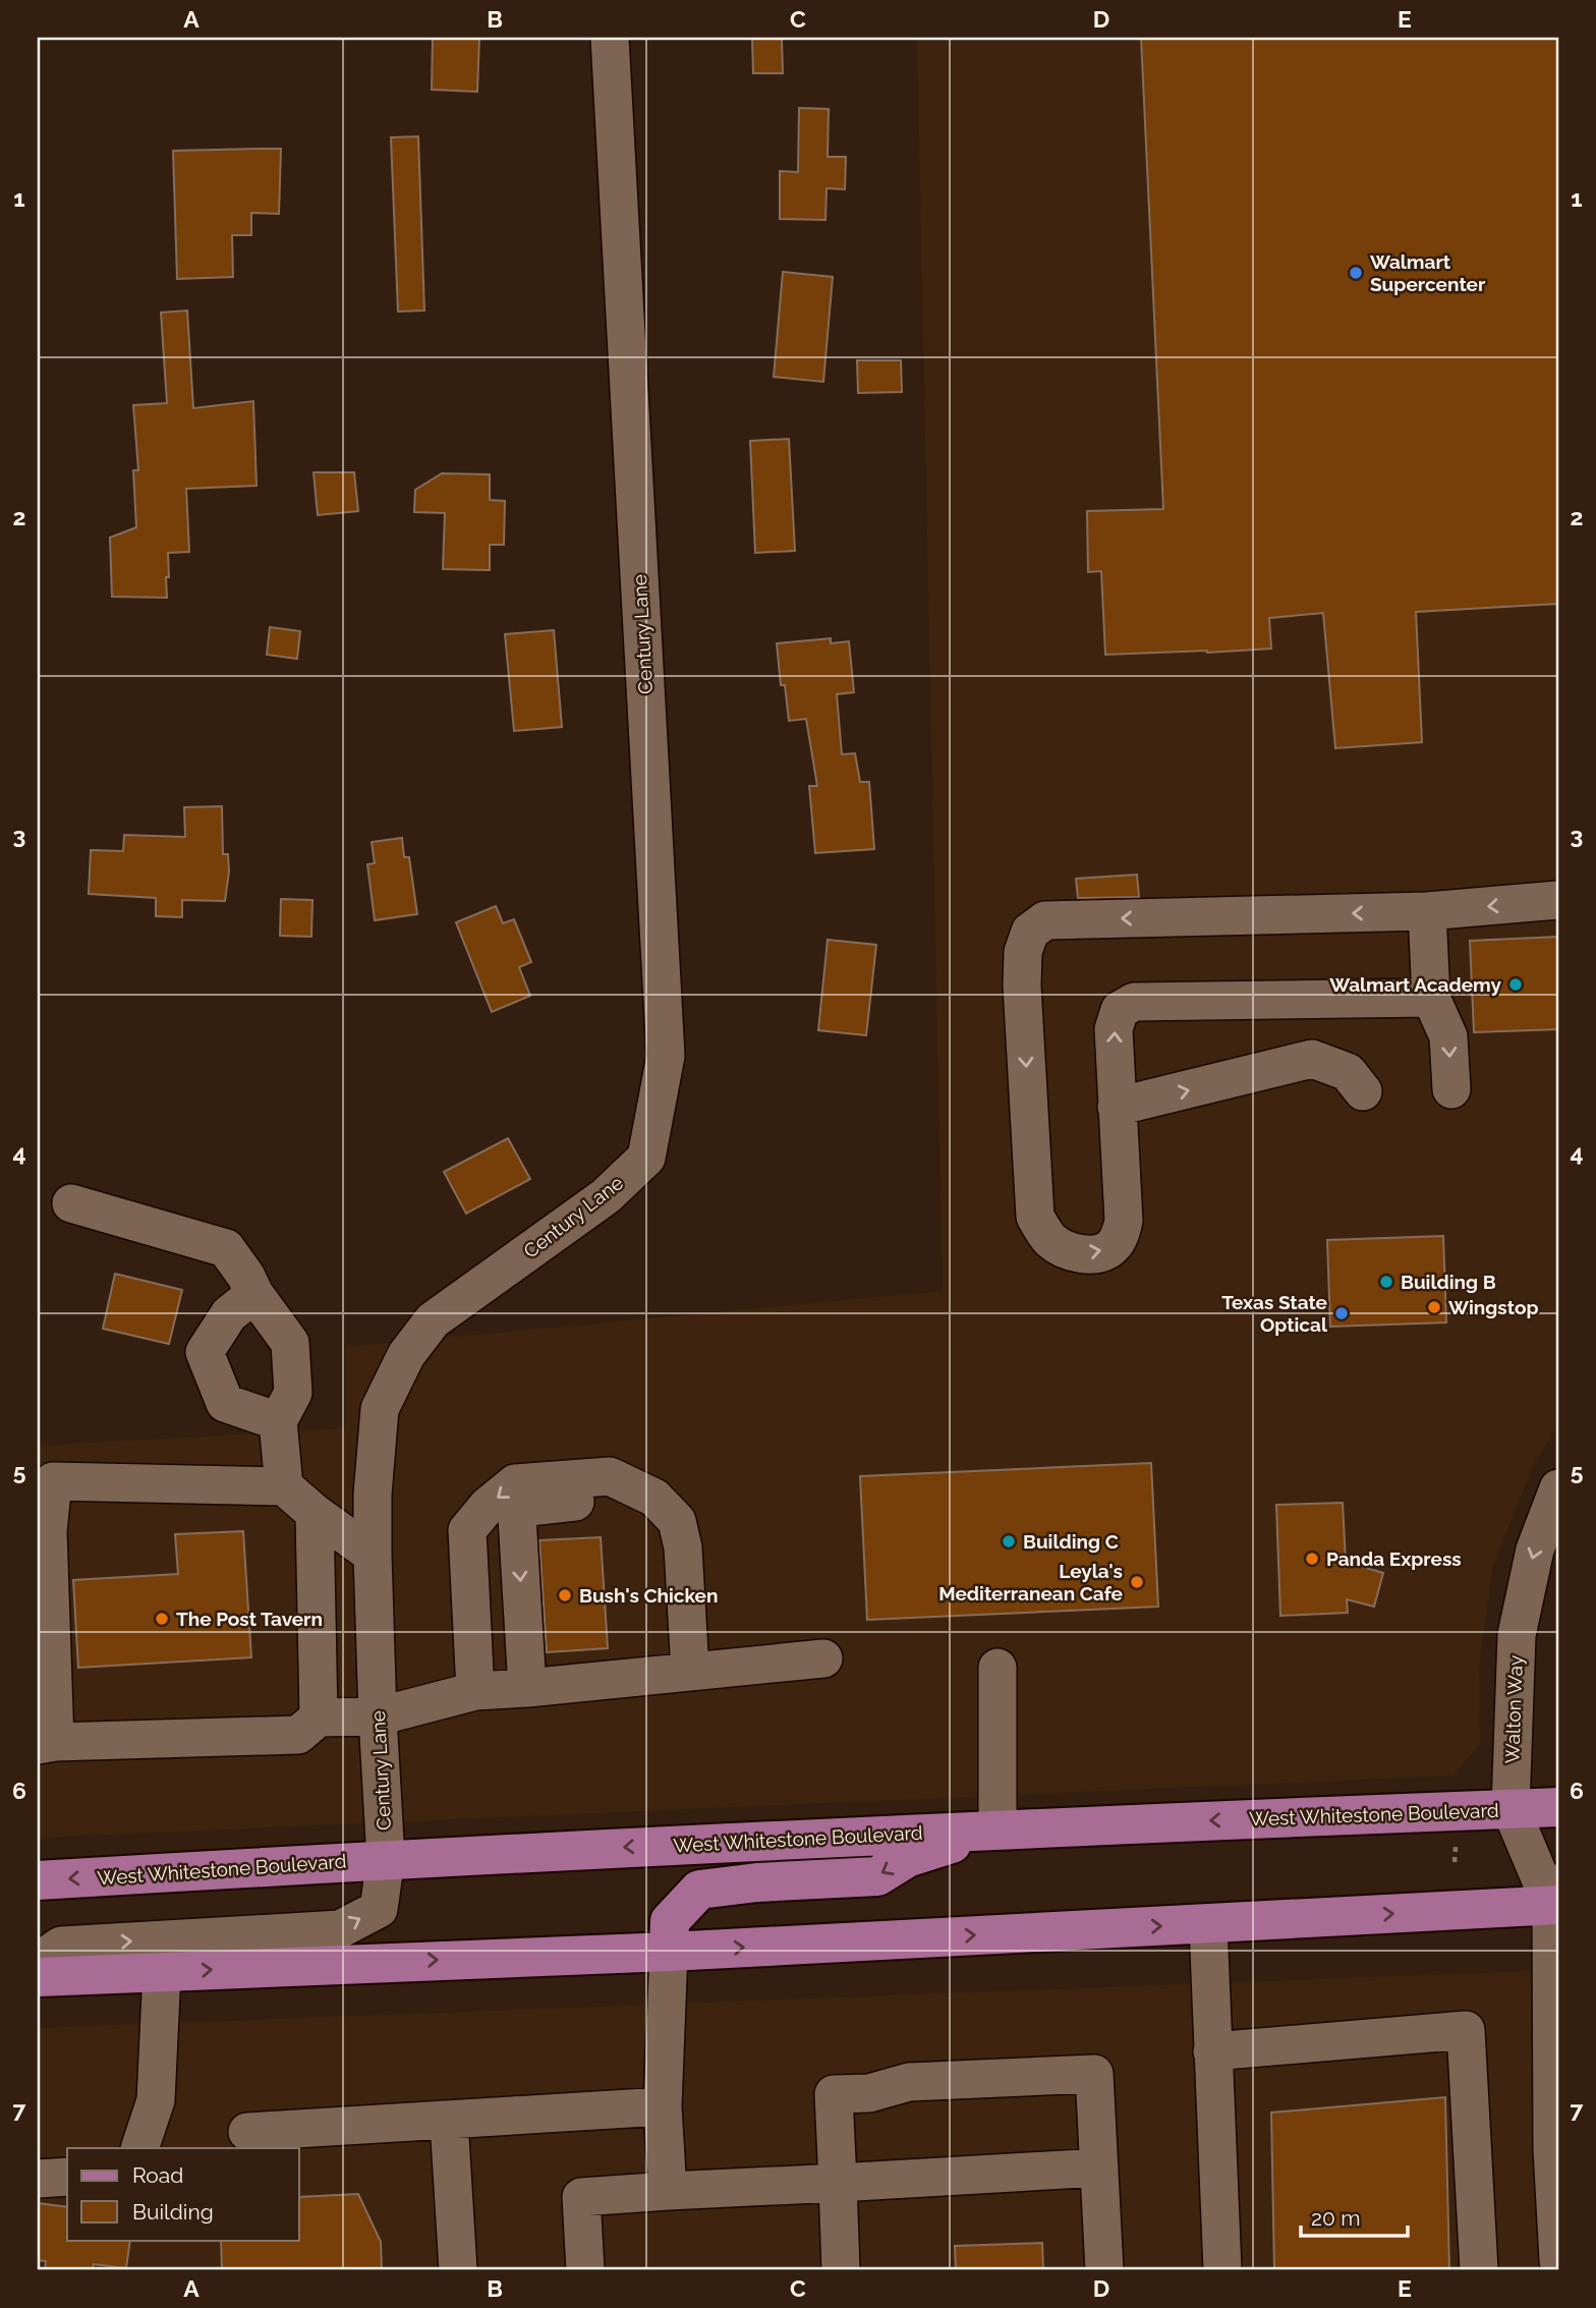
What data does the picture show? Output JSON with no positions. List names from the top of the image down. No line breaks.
{"streets":{"main road":["West Whitestone Boulevard"],"street":["Century Lane","Walton Way"]},"crossings":[["Century Lane","West Whitestone Boulevard"],["Walton Way","West Whitestone Boulevard"]],"one_way":["Walton Way"],"places":["Walmart Supercenter","Walmart Academy","Building B","Wingstop","Texas State Optical","Building C","Panda Express","Leyla's Mediterranean Cafe","Bush's Chicken","The Post Tavern"],"legend":["Road","Building"],"scale_bar":"20 m","grid":{"columns":["A","B","C","D","E"],"rows":["1","2","3","4","5","6","7"]}}
